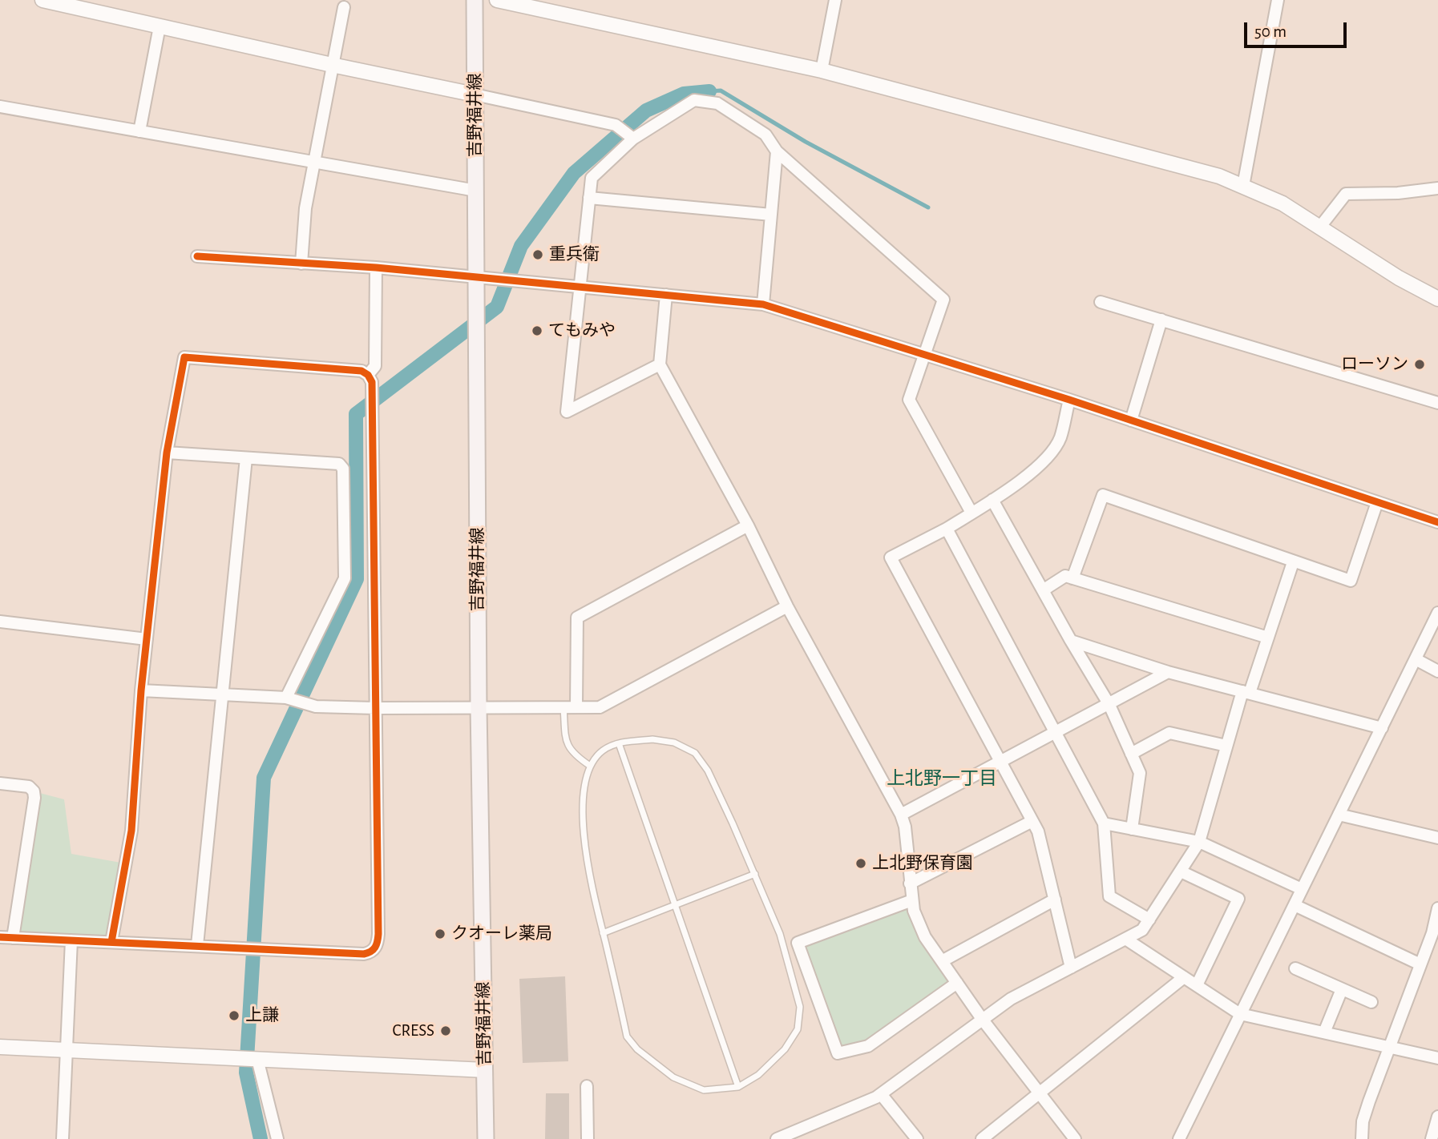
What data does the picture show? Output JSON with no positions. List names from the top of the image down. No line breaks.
{"streets":{"main road":["吉野福井線"]},"districts":["上北野一丁目"],"places":["重兵衛","てもみや","ローソン","上北野保育園","クオーレ薬局","上謙","CRESS"],"scale_bar":"50 m"}
